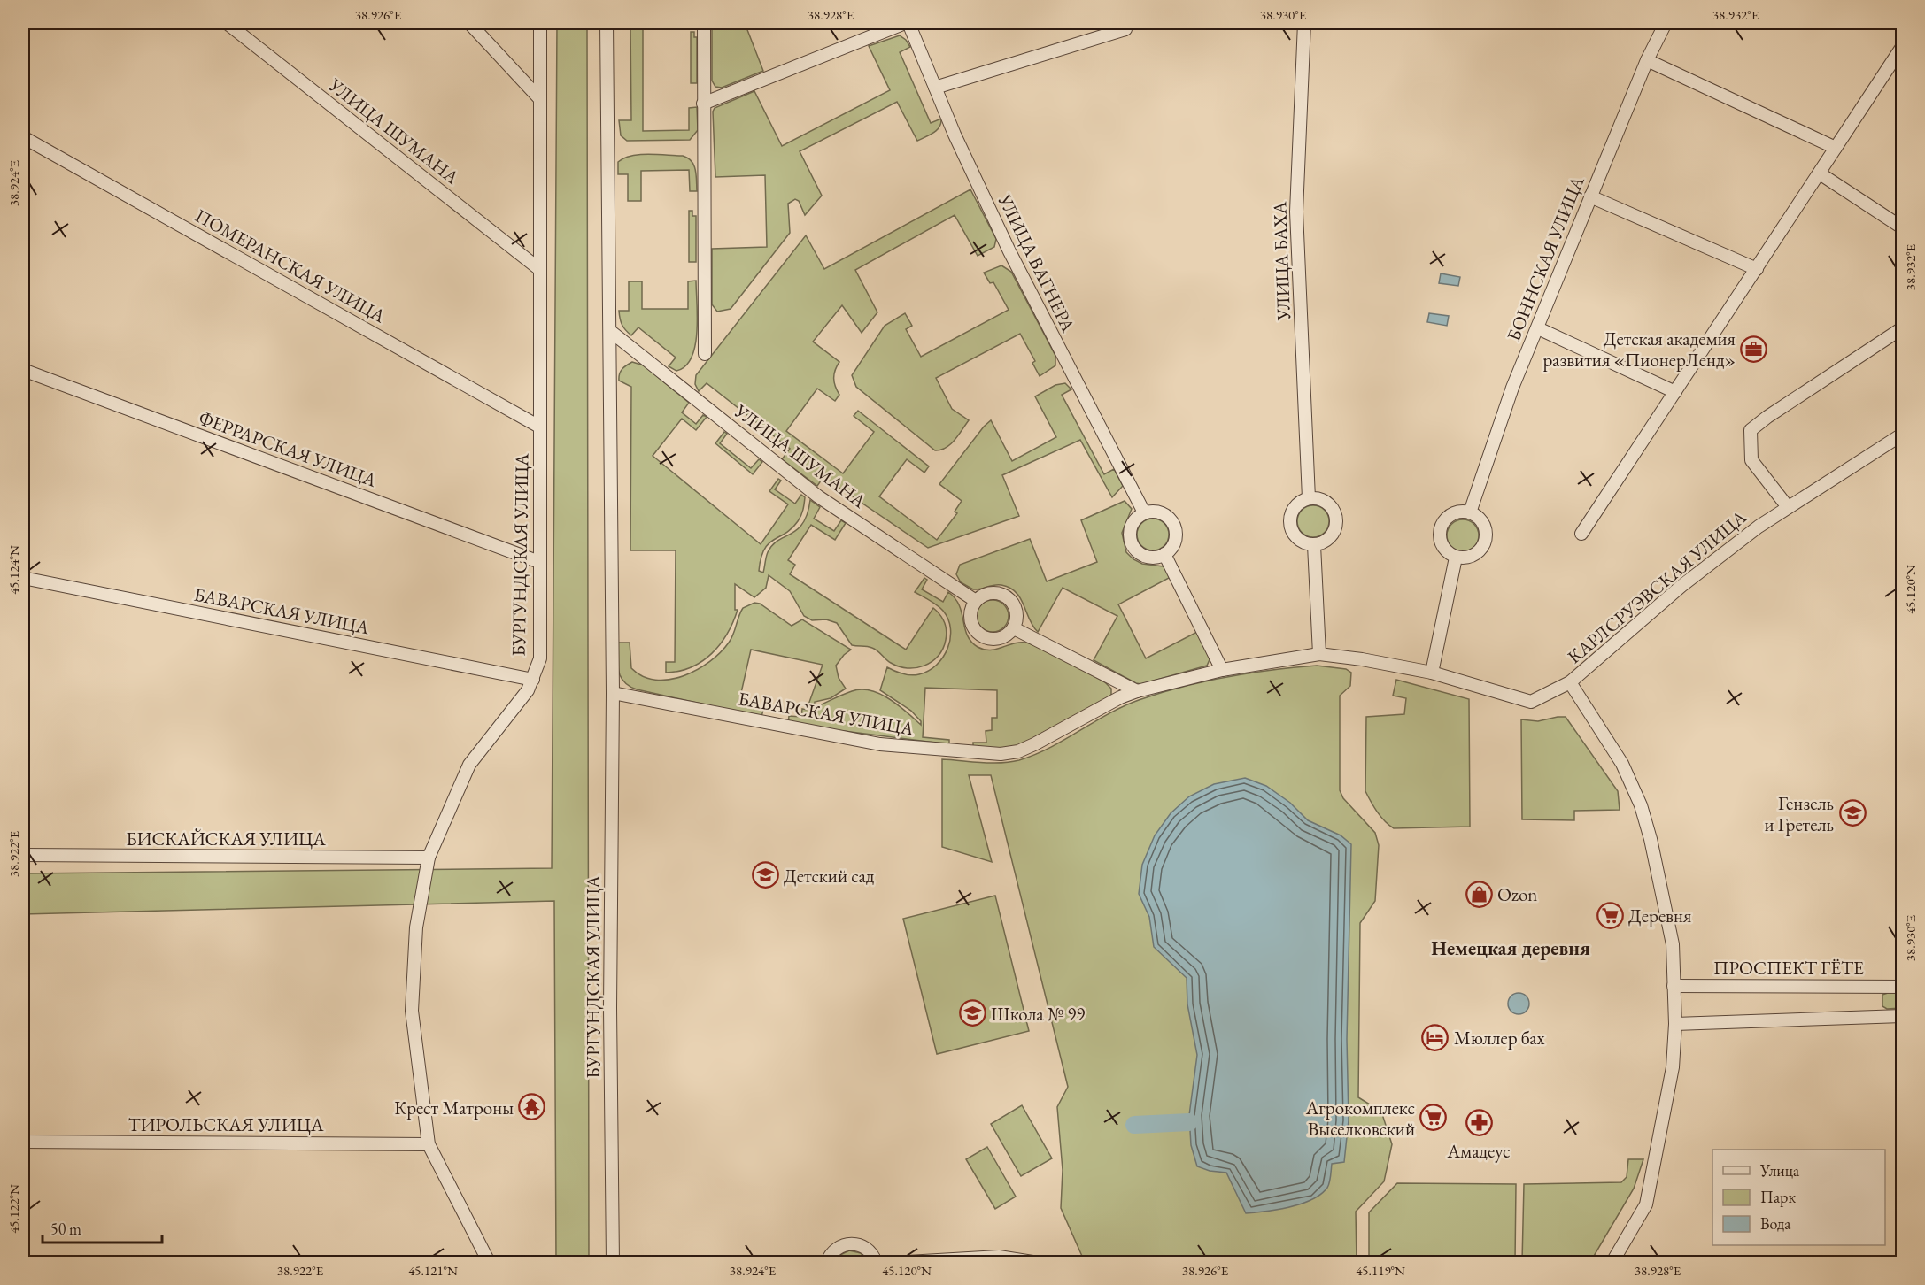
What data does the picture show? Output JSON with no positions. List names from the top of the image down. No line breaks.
{"streets":{"street":["УЛИЦА ШУМАНА","БОННСКАЯ УЛИЦА","УЛИЦА БАХА","УЛИЦА ВАГНЕРА","ПОМЕРАНСКАЯ УЛИЦА","ФЕРРАРСКАЯ УЛИЦА","БУРГУНДСКАЯ УЛИЦА","КАРЛСРУЭВСКАЯ УЛИЦА","БАВАРСКАЯ УЛИЦА","БИСКАЙСКАЯ УЛИЦА","ПРОСПЕКТ ГЁТЕ","ТИРОЛЬСКАЯ УЛИЦА"]},"crossings":[["УЛИЦА ШУМАНА","БУРГУНДСКАЯ УЛИЦА"],["ПОМЕРАНСКАЯ УЛИЦА","БУРГУНДСКАЯ УЛИЦА"],["ФЕРРАРСКАЯ УЛИЦА","БУРГУНДСКАЯ УЛИЦА"],["БУРГУНДСКАЯ УЛИЦА","БАВАРСКАЯ УЛИЦА"],["БУРГУНДСКАЯ УЛИЦА","БИСКАЙСКАЯ УЛИЦА"],["БУРГУНДСКАЯ УЛИЦА","ТИРОЛЬСКАЯ УЛИЦА"],["КАРЛСРУЭВСКАЯ УЛИЦА","БАВАРСКАЯ УЛИЦА"]],"districts":["Немецкая деревня"],"places":{"office":["Детская академия развития «ПионерЛенд»"],"school or university":["Гензель и Гретель","Детский сад","Школа № 99"],"shop":["Ozon"],"supermarket":["Деревня","Агрокомплекс Выселковский"],"hotel":["Мюллер бах"],"temple":["Крест Матроны"],"pharmacy":["Амадеус"]},"legend":["Улица","Парк","Вода"],"scale_bar":"50 m","coordinates":["38.926°E","38.928°E","38.930°E","38.932°E","38.924°E","45.124°N","45.120°N","38.922°E","45.122°N","45.121°N","45.119°N"]}
